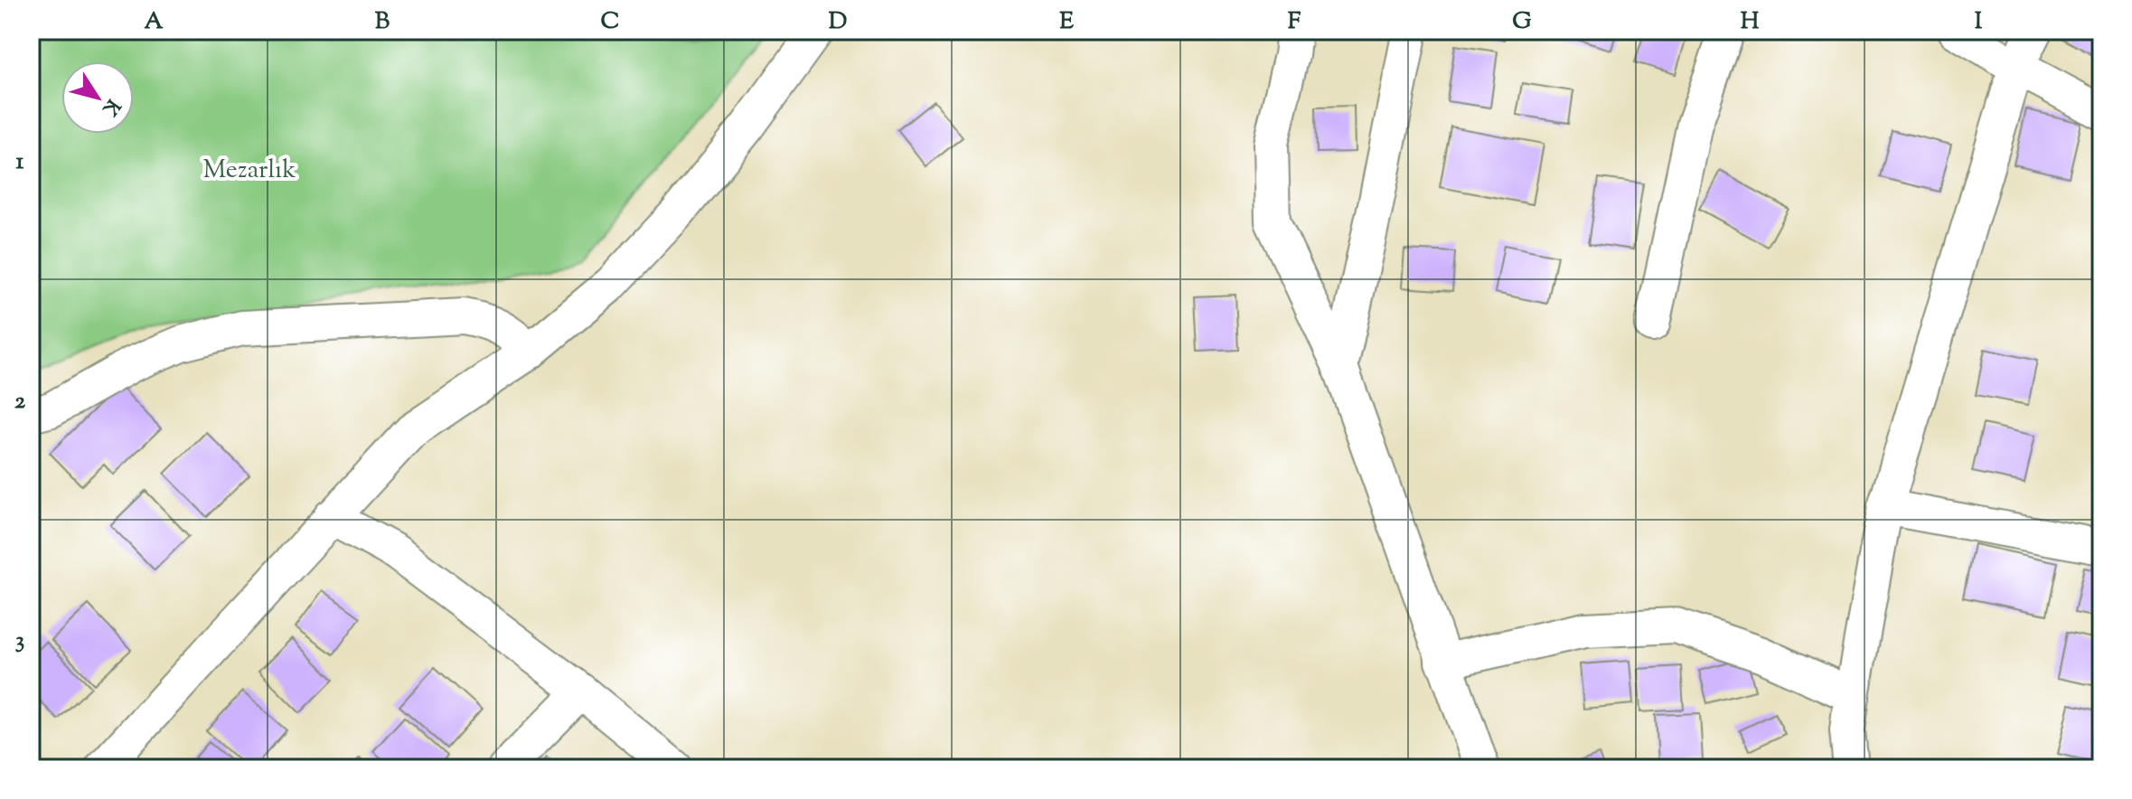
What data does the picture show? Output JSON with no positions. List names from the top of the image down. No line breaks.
{"parks":["Mezarlık"],"north":"bottom right","grid":{"columns":["A","B","C","D","E","F","G","H","I"],"rows":["1","2","3"]}}
